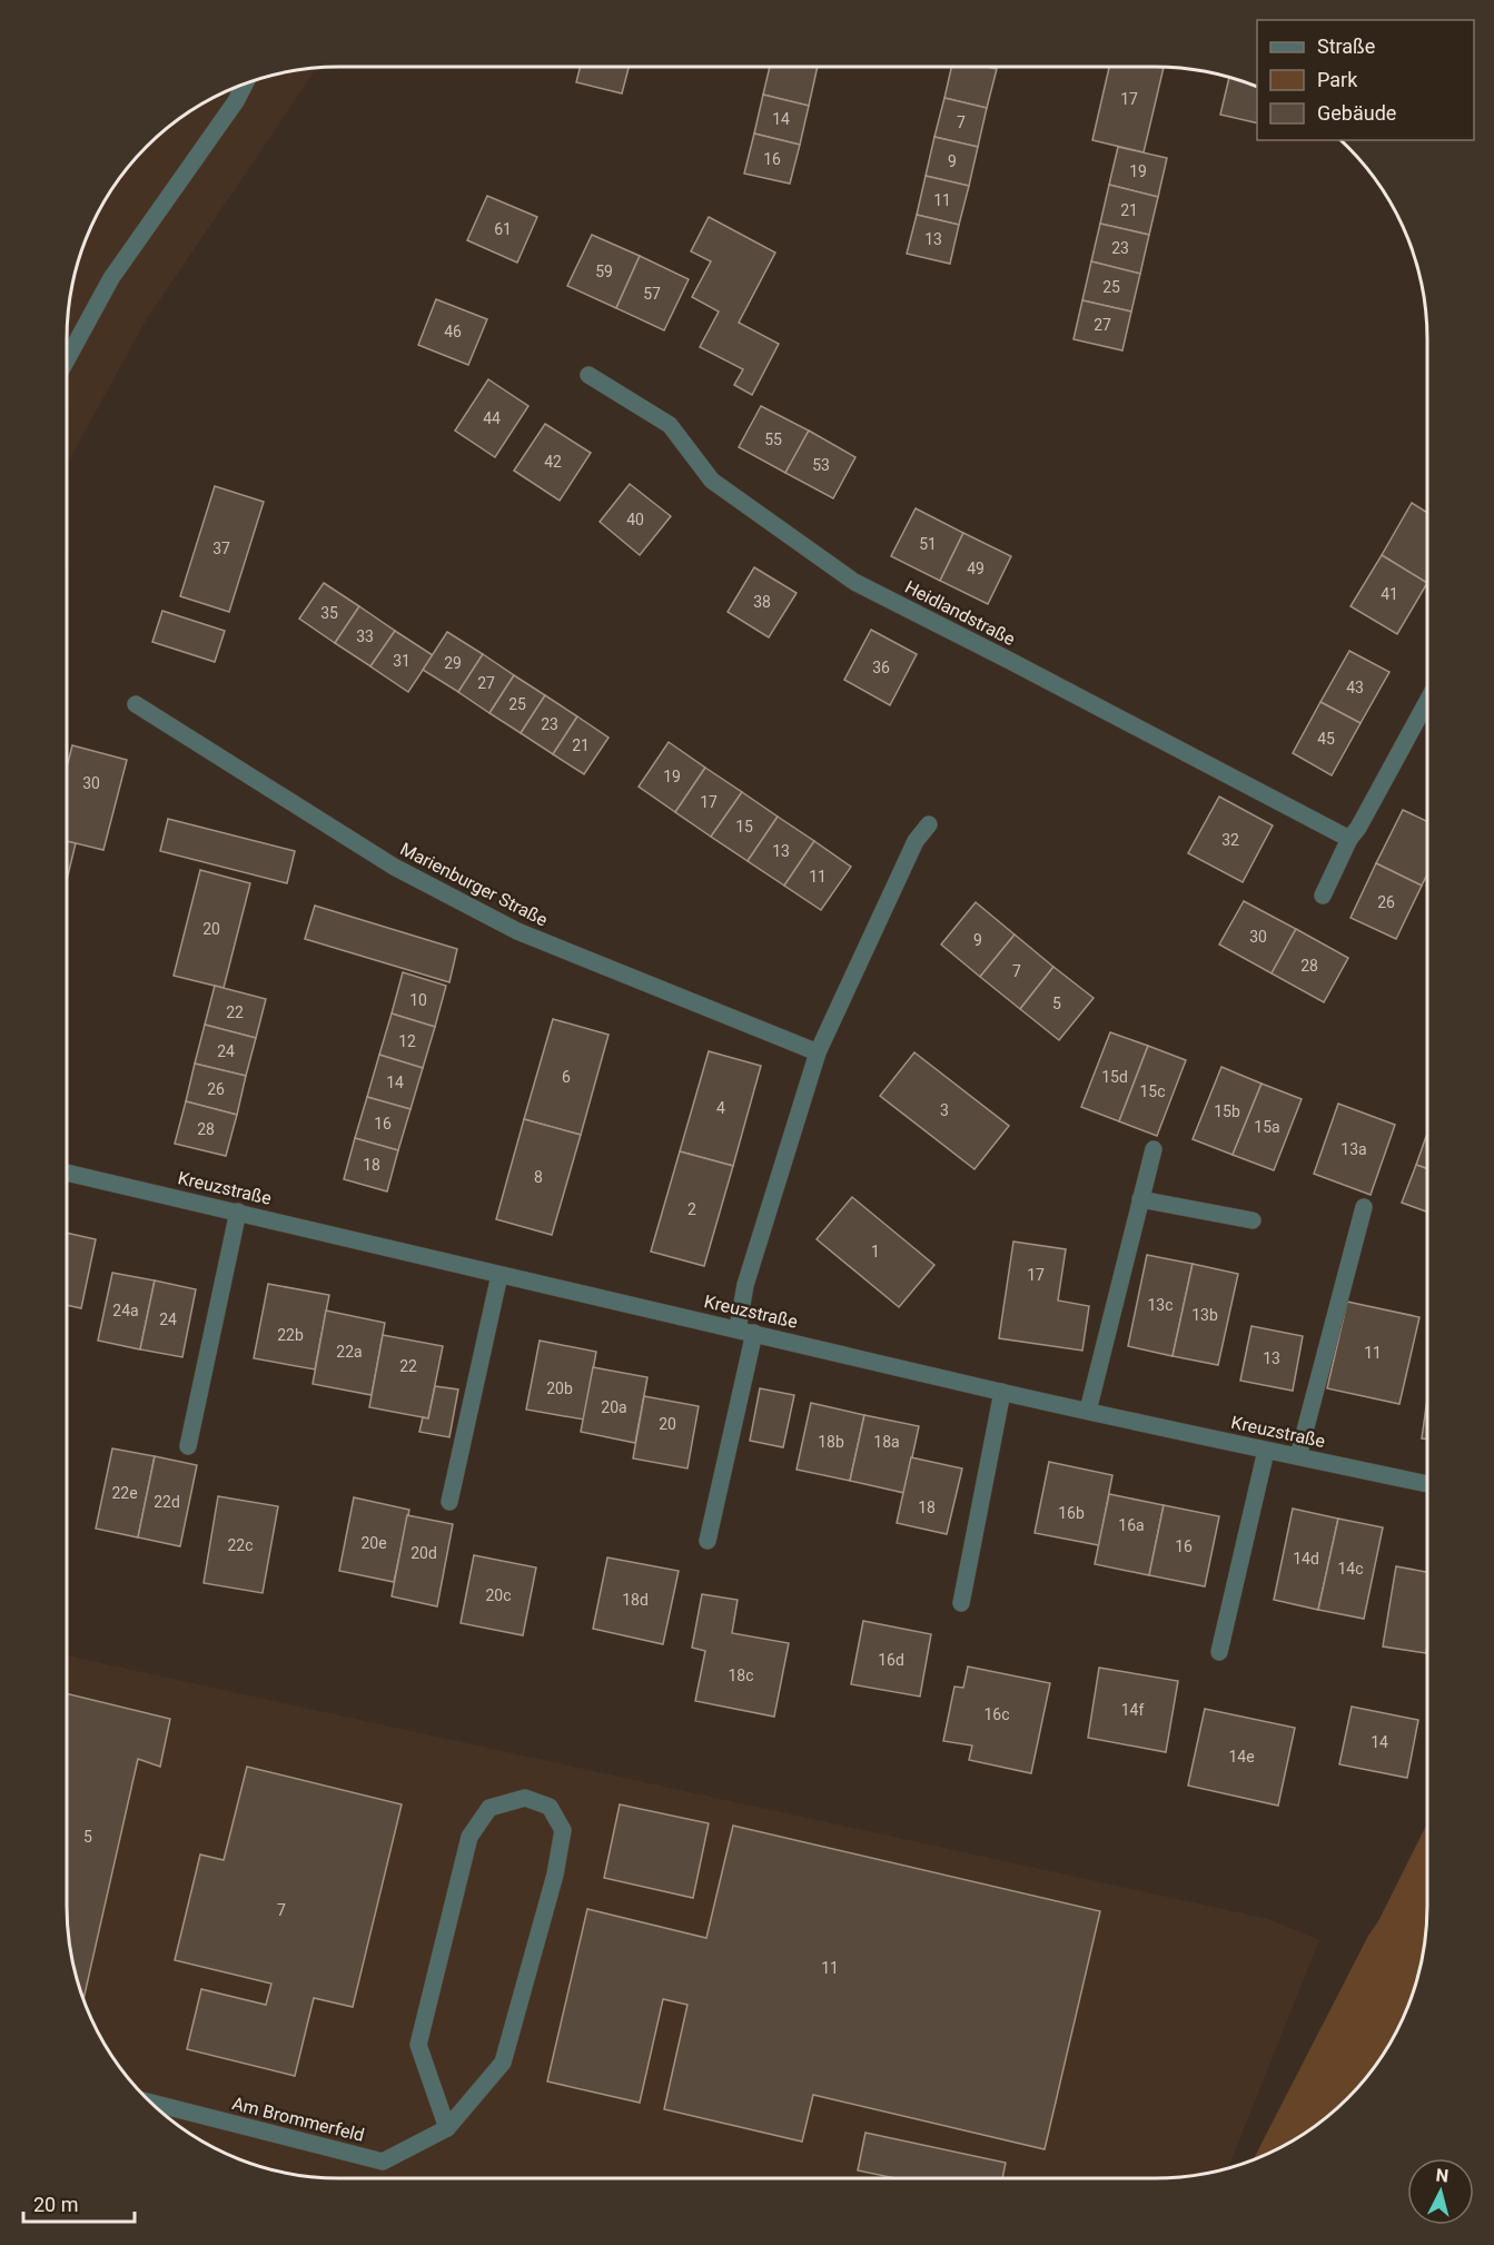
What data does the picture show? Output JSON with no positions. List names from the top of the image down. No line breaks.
{"streets":{"street":["Heidlandstraße","Marienburger Straße","Kreuzstraße","Am Brommerfeld"]},"house_numbers":["17","14","7","16","9","19","11","21","61","13","23","59","25","57","27","46","44","55","42","53","40","51","37","49","41","38","35","33","31","29","36","27","43","25","23","45","21","19","30","17","15","32","13","11","26","20","30","9","28","7","10","5","22","12","24","6","15d","14","26","15c","4","3","15b","16","15a","28","13a","18","8","2","1","17","13c","24a","13b","24","22b","22a","11","13","22","20b","20a","20","18b","18a","22e","22d","18","16b","16a","20e","22c","16","20d","14d","14c","20c","18d","16d","18c","14f","16c","14","14e","5","7","11"],"legend":["Straße","Park","Gebäude"],"scale_bar":"20 m","north":"top"}
